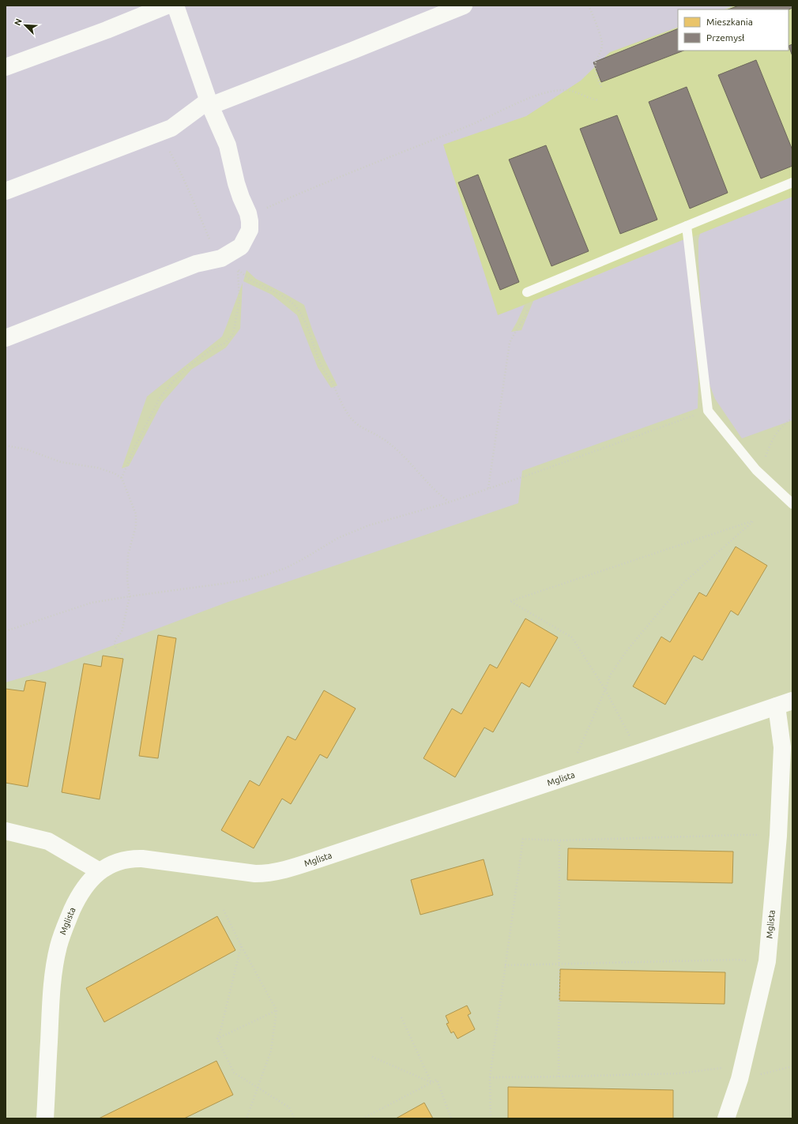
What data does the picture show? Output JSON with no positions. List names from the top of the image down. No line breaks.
{"streets":{"street":["Mglista"]},"legend":["Mieszkania","Przemysł"],"north":"top left"}
